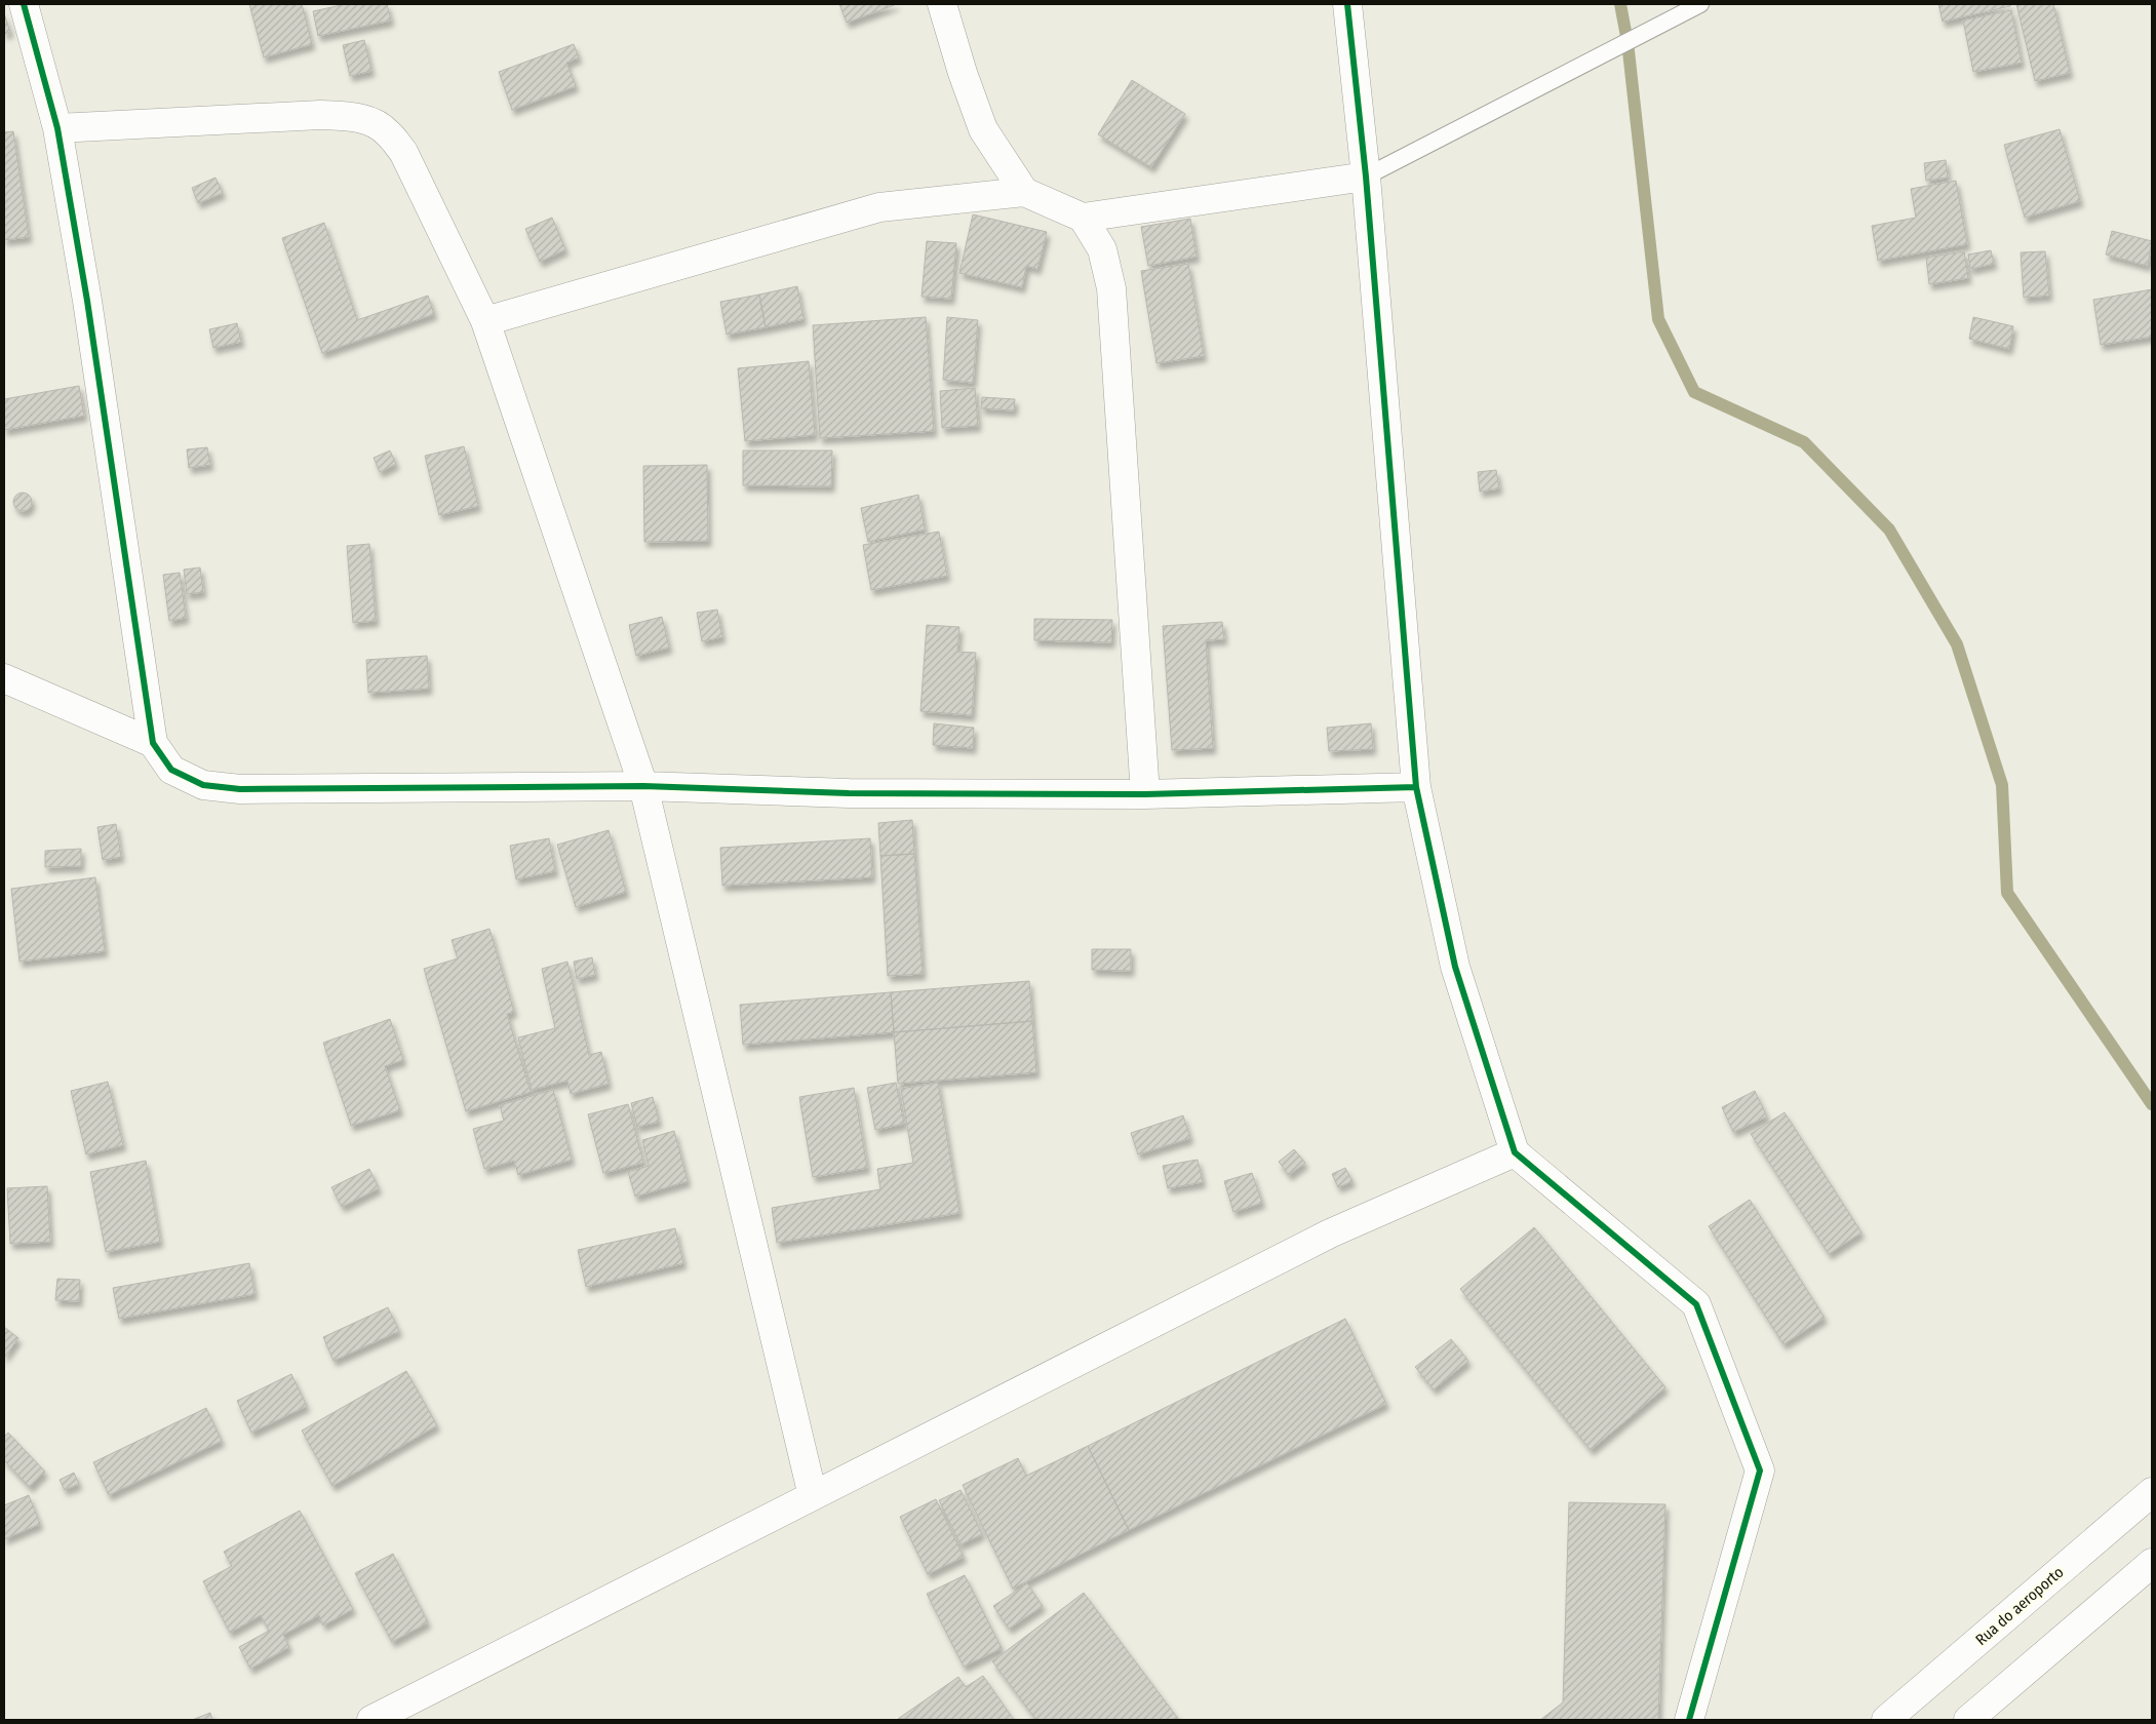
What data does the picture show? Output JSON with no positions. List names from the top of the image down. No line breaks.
{"streets":{"street":["Rua do aeroporto"]}}
